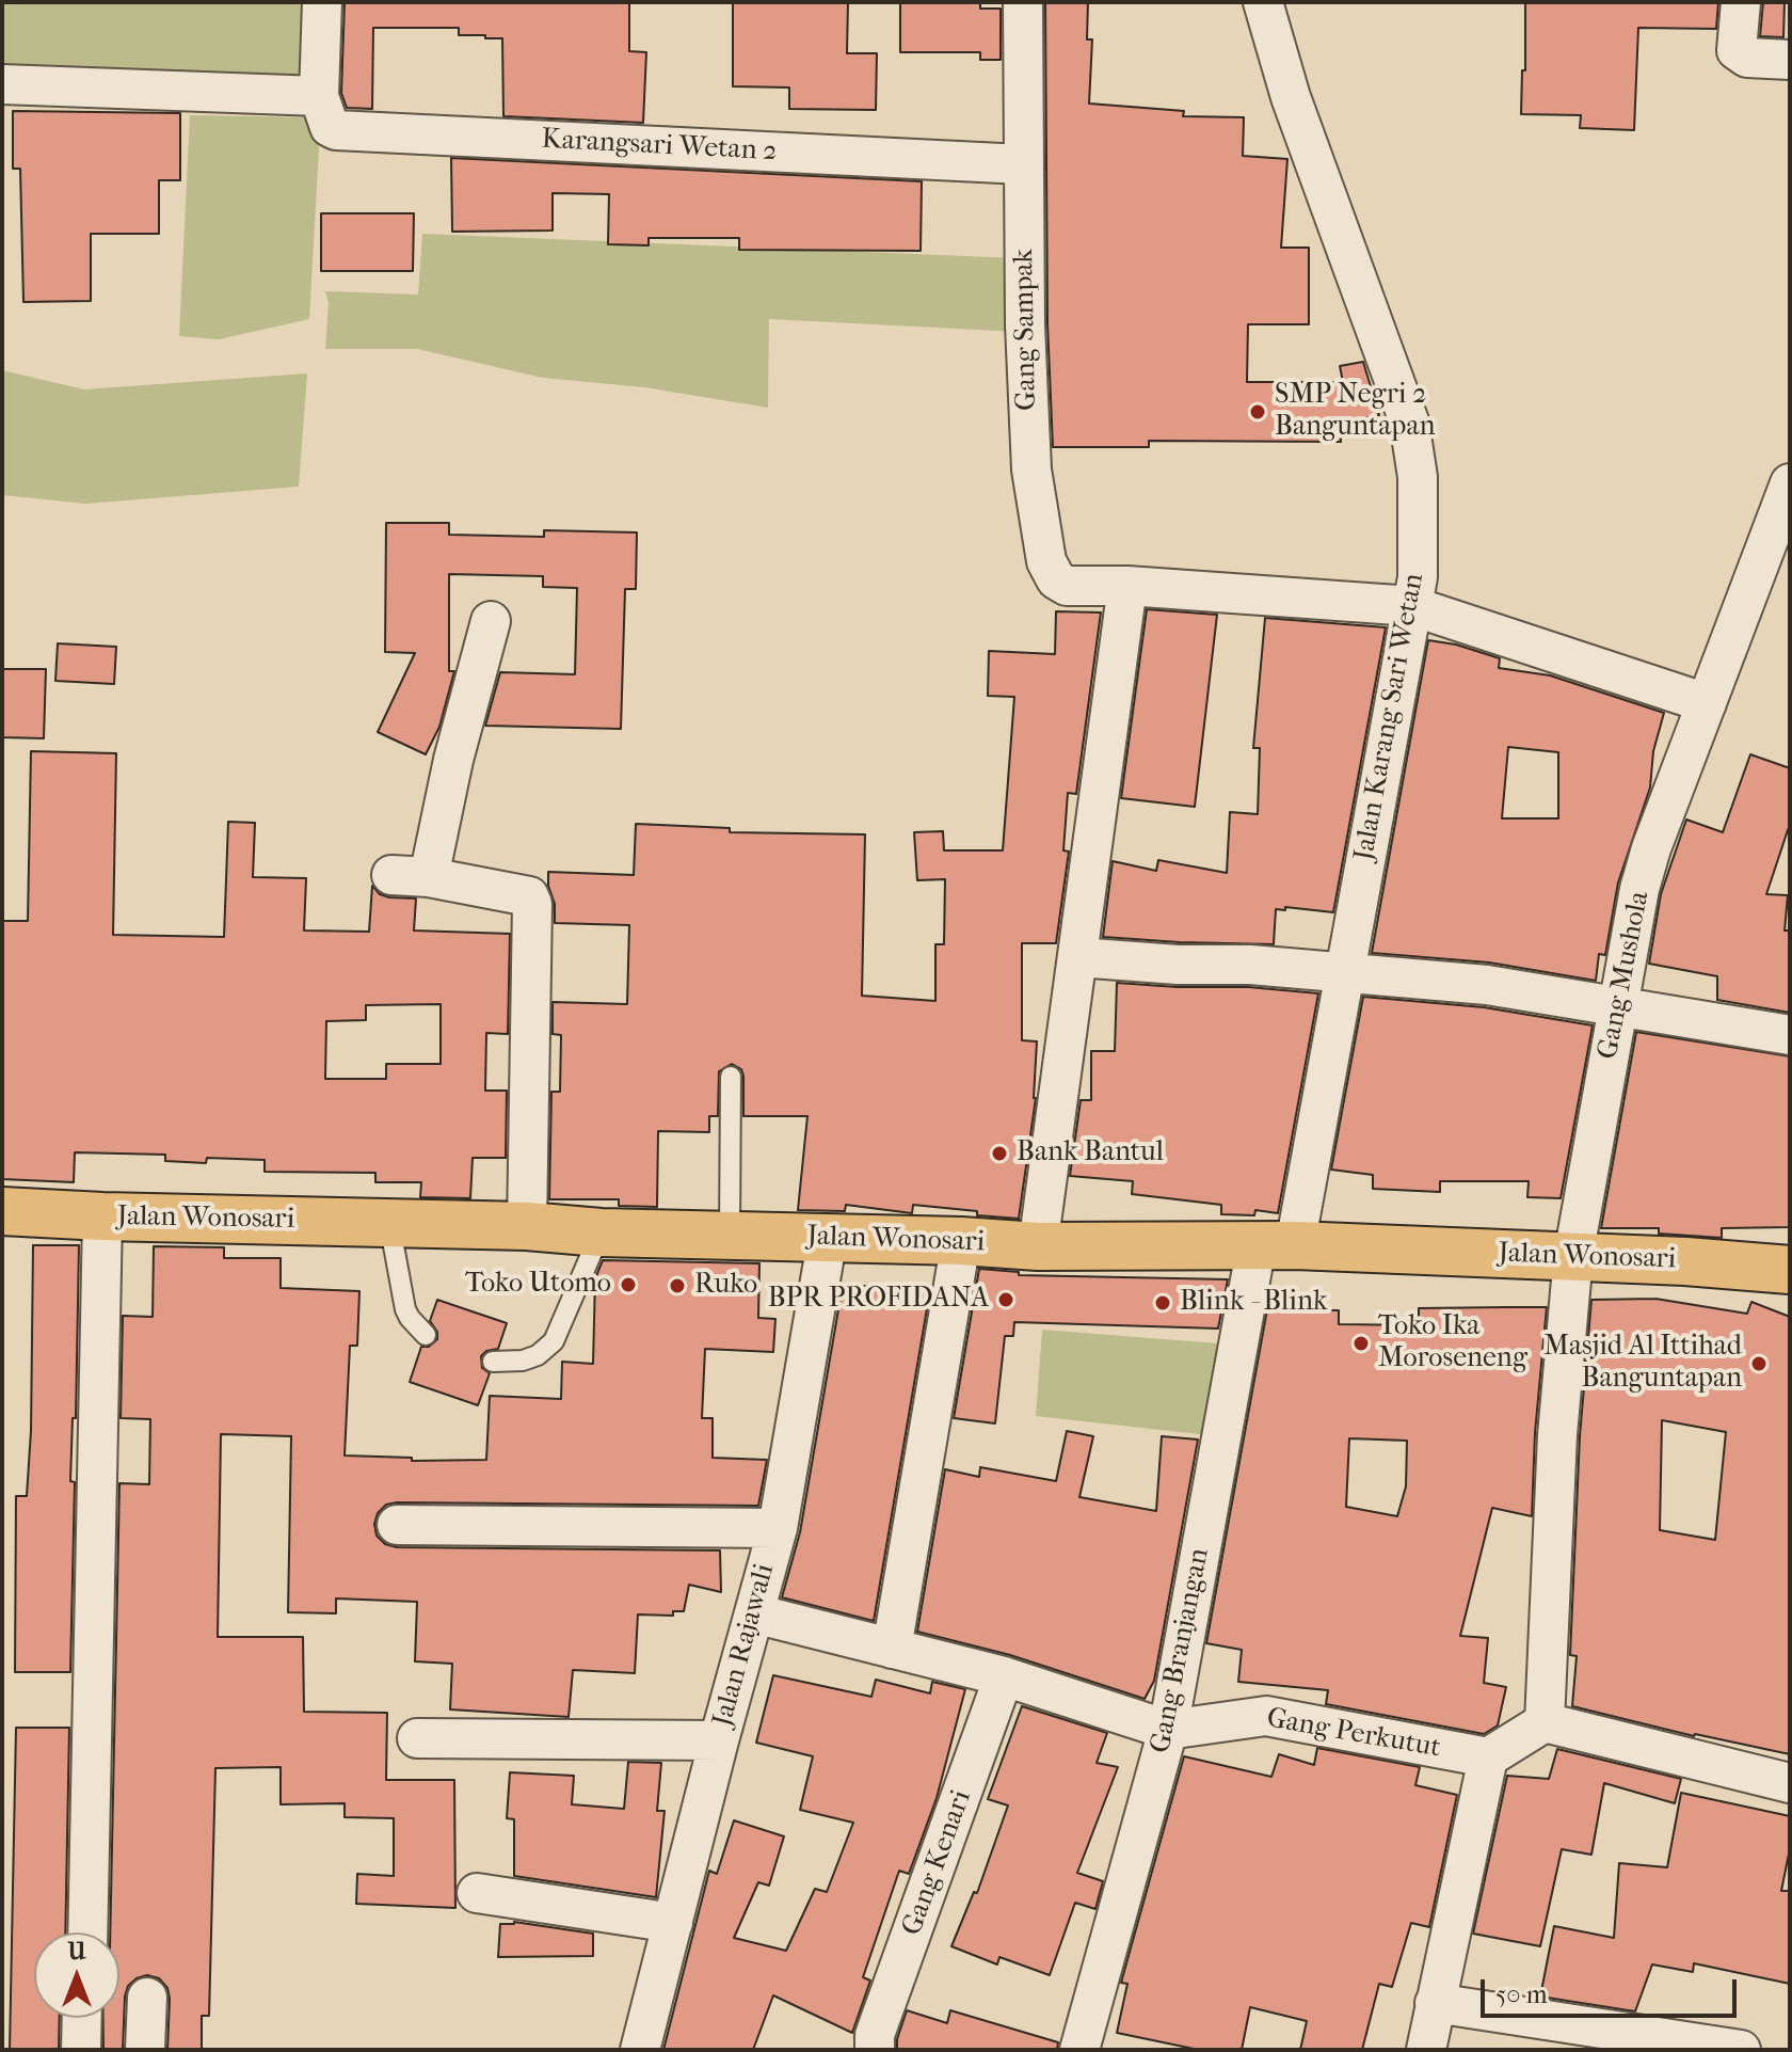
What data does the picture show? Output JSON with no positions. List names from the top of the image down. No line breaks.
{"streets":{"main road":["Jalan Wonosari"],"street":["Karangsari Wetan 2","Gang Sampak","Jalan Karang Sari Wetan","Gang Mushola","Jalan Rajawali","Gang Branjangan","Gang Perkutut","Gang Kenari"]},"crossings":[["Karangsari Wetan 2","Gang Sampak"],["Jalan Karang Sari Wetan","Jalan Wonosari"],["Jalan Karang Sari Wetan","Gang Branjangan"],["Gang Mushola","Jalan Wonosari"],["Jalan Wonosari","Jalan Rajawali"],["Jalan Wonosari","Gang Branjangan"],["Gang Branjangan","Gang Perkutut"]],"places":["SMP Negri 2 Banguntapan","Bank Bantul","Toko Utomo","Ruko","BPR PROFIDANA","Blink - Blink","Toko Ika Moroseneng","Masjid Al Ittihad Banguntapan"],"scale_bar":"50 m","north":"top"}
